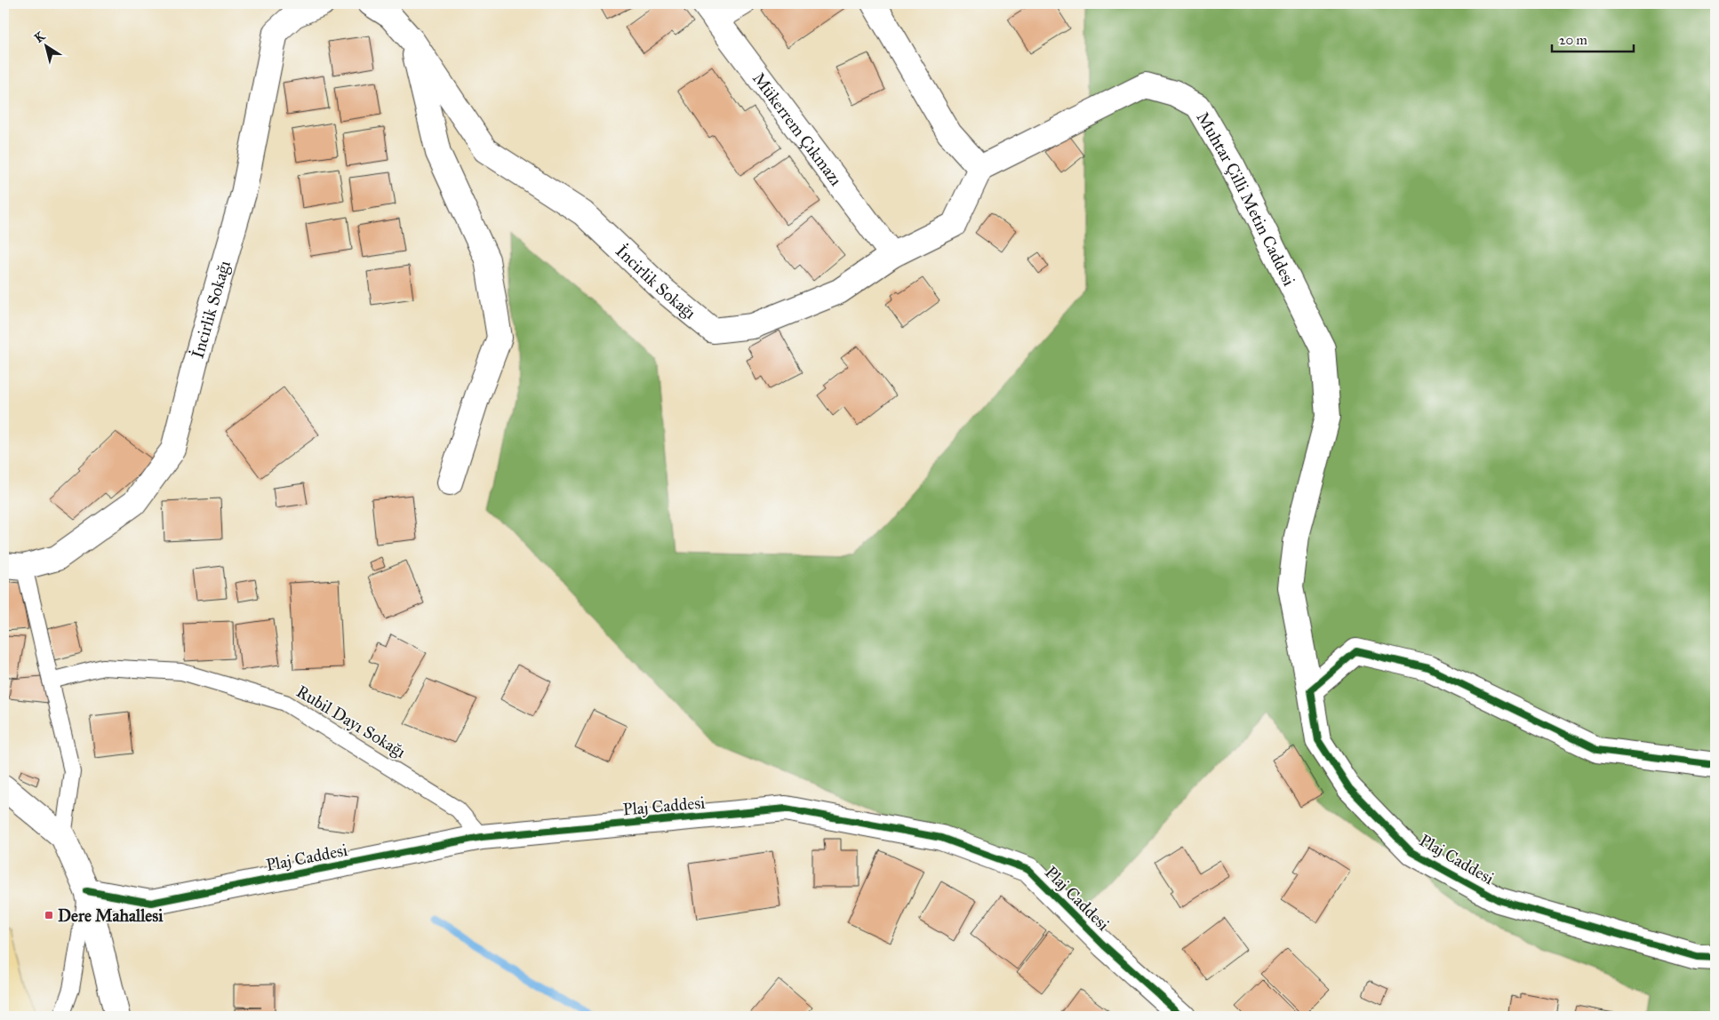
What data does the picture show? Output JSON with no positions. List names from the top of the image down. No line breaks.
{"streets":{"street":["Mükerrem Çıkmazı","Muhtar Çilli Metin Caddesi","İncirlik Sokağı","Plaj Caddesi"],"lane":["Rubil Dayı Sokağı"]},"crossings":[["Mükerrem Çıkmazı","İncirlik Sokağı"],["Muhtar Çilli Metin Caddesi","İncirlik Sokağı"],["Muhtar Çilli Metin Caddesi","Plaj Caddesi"],["Rubil Dayı Sokağı","Plaj Caddesi"]],"places":{"transit":["Dere Mahallesi"]},"scale_bar":"20 m","north":"top left"}
